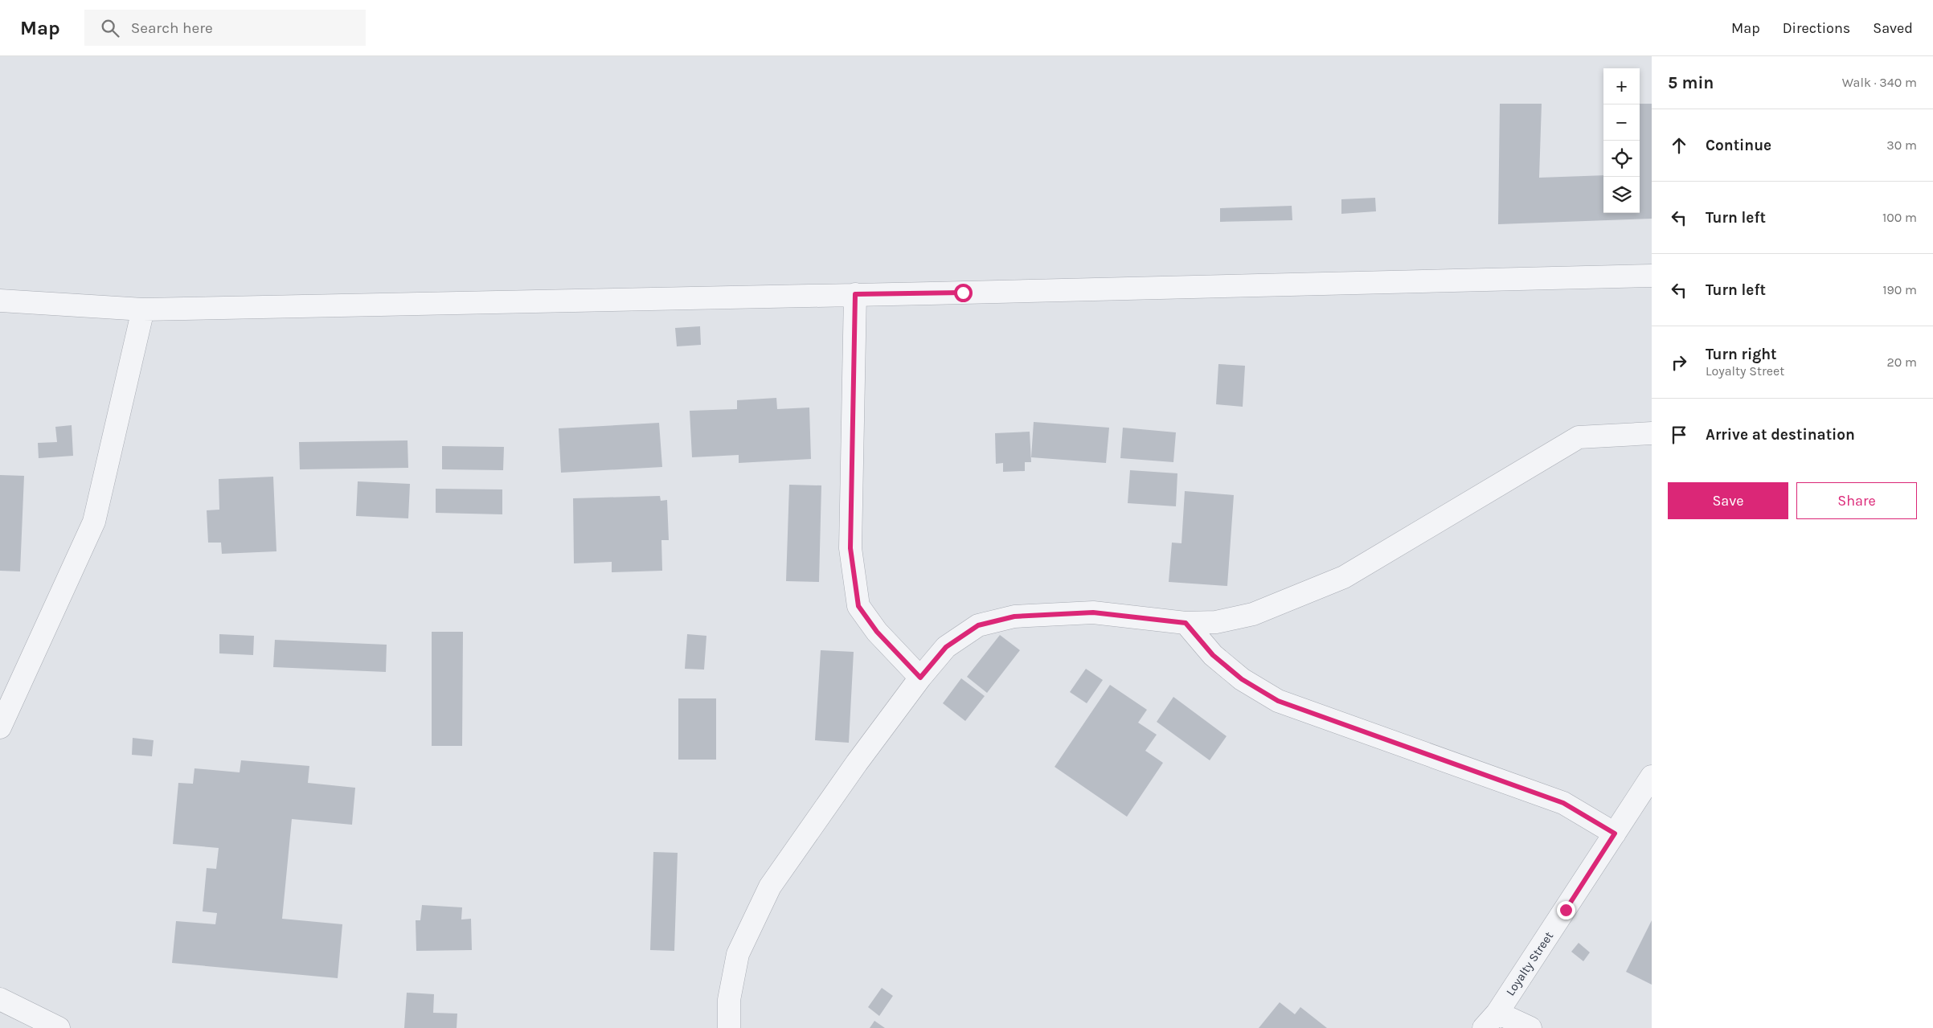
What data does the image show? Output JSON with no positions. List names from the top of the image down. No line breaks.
{"streets":{"street":["Loyalty Street"]},"page":{"header":"Map","search":"Search here","nav":["Map","Directions","Saved"],"heading":["5 min","Walk · 340 m"],"map_buttons":["+","−"],"list":[["Continue","30 m"],["Turn left","100 m"],["Turn left","190 m"],["Turn right","Loyalty Street","20 m"],"Arrive at destination"],"buttons":["Save","Share"]}}
